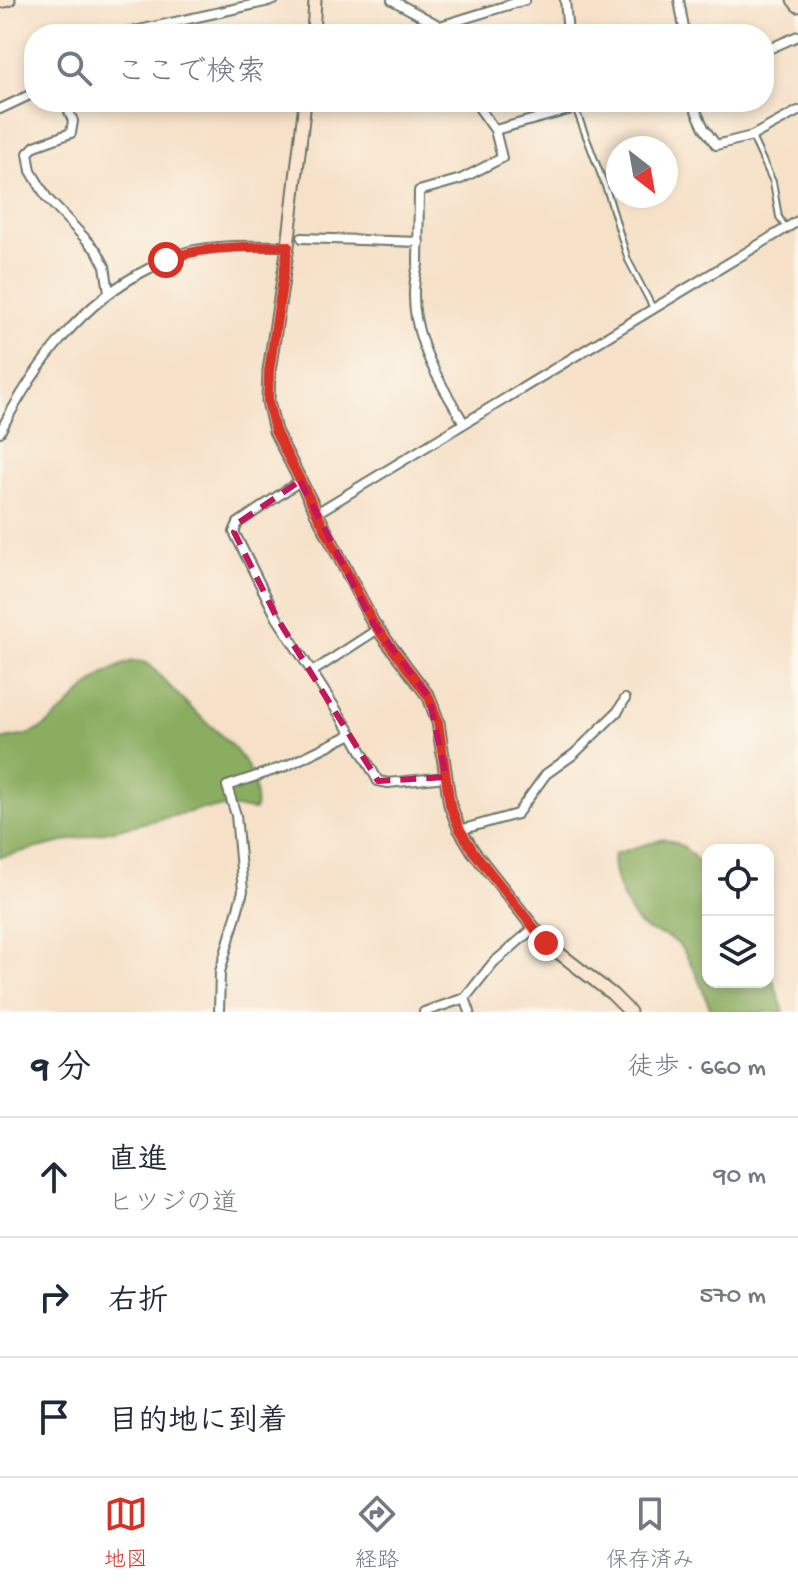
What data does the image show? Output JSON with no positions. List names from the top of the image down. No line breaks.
{"north":"bottom right","page":{"search":"ここで検索","heading":["9 分","徒歩 · 660 m"],"list":[["直進","ヒツジの道","90 m"],["右折","570 m"],"目的地に到着"],"nav":["地図","経路","保存済み"]}}
